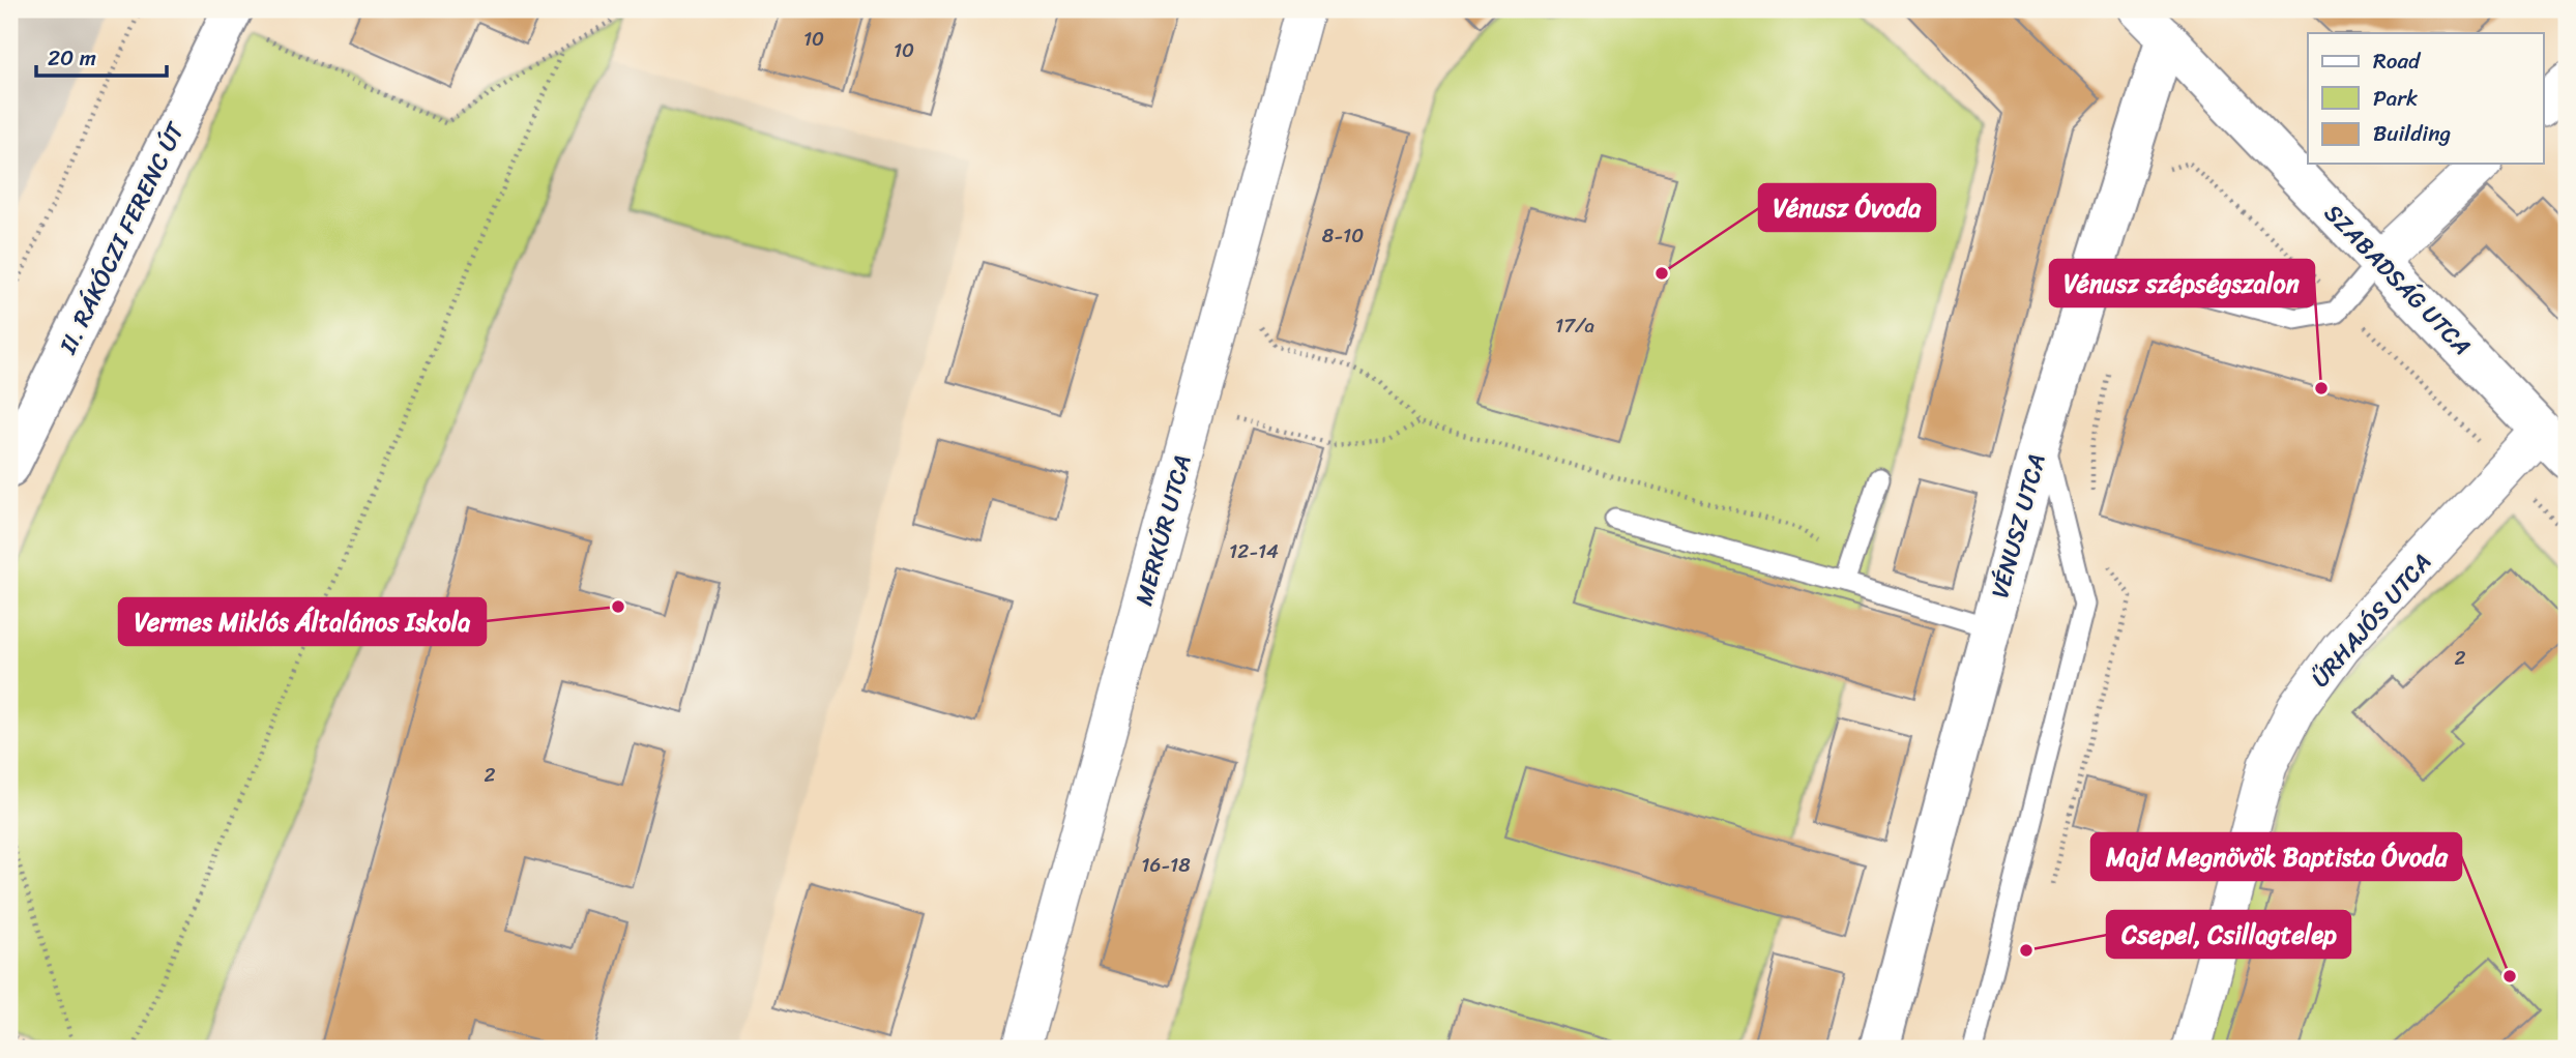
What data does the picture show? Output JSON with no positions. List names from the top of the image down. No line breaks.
{"streets":{"street":["II. RÁKÓCZI FERENC ÚT","SZABADSÁG UTCA","VÉNUSZ UTCA","MERKÚR UTCA","ŰRHAJÓS UTCA"]},"crossings":[["SZABADSÁG UTCA","VÉNUSZ UTCA"],["SZABADSÁG UTCA","ŰRHAJÓS UTCA"]],"places":["Vénusz Óvoda","Vénusz szépségszalon","Vermes Miklós Általános Iskola","Csepel, Csillagtelep","Majd Megnövök Baptista Óvoda"],"house_numbers":["10","10","8-10","17/a","12-14","2","2","16-18"],"legend":["Road","Park","Building"],"scale_bar":"20 m"}
